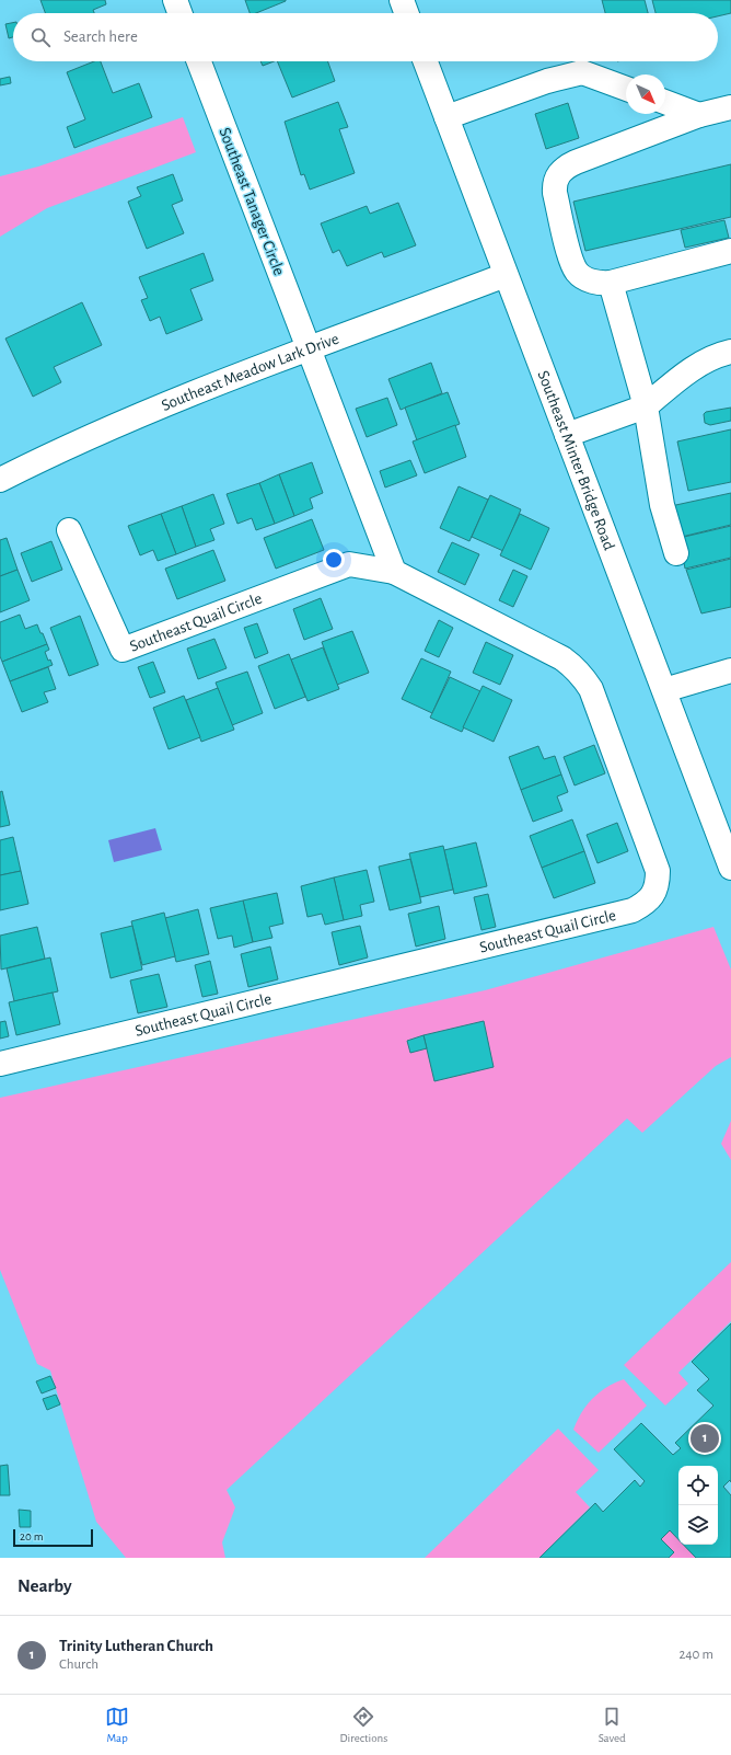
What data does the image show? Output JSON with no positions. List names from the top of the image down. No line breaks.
{"streets":{"street":["Southeast Tanager Circle","Southeast Meadow Lark Drive","Southeast Minter Bridge Road","Southeast Quail Circle"]},"crossings":[["Southeast Tanager Circle","Southeast Meadow Lark Drive"],["Southeast Meadow Lark Drive","Southeast Minter Bridge Road"]],"scale_bar":"20 m","north":"bottom right","page":{"search":"Search here","pins":"1","scale":"20 m","heading":"Nearby","list":[{"mark":"1","name":"Trinity Lutheran Church","note":"Church","value":"240 m"}],"nav":["Map","Directions","Saved"]}}
